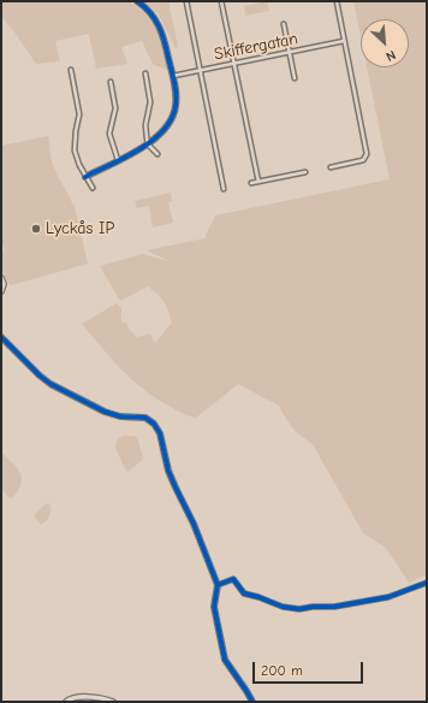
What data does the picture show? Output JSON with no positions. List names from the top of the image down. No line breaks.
{"streets":{"street":["Skiffergatan"]},"places":["Lyckås IP"],"scale_bar":"200 m","north":"bottom right"}
